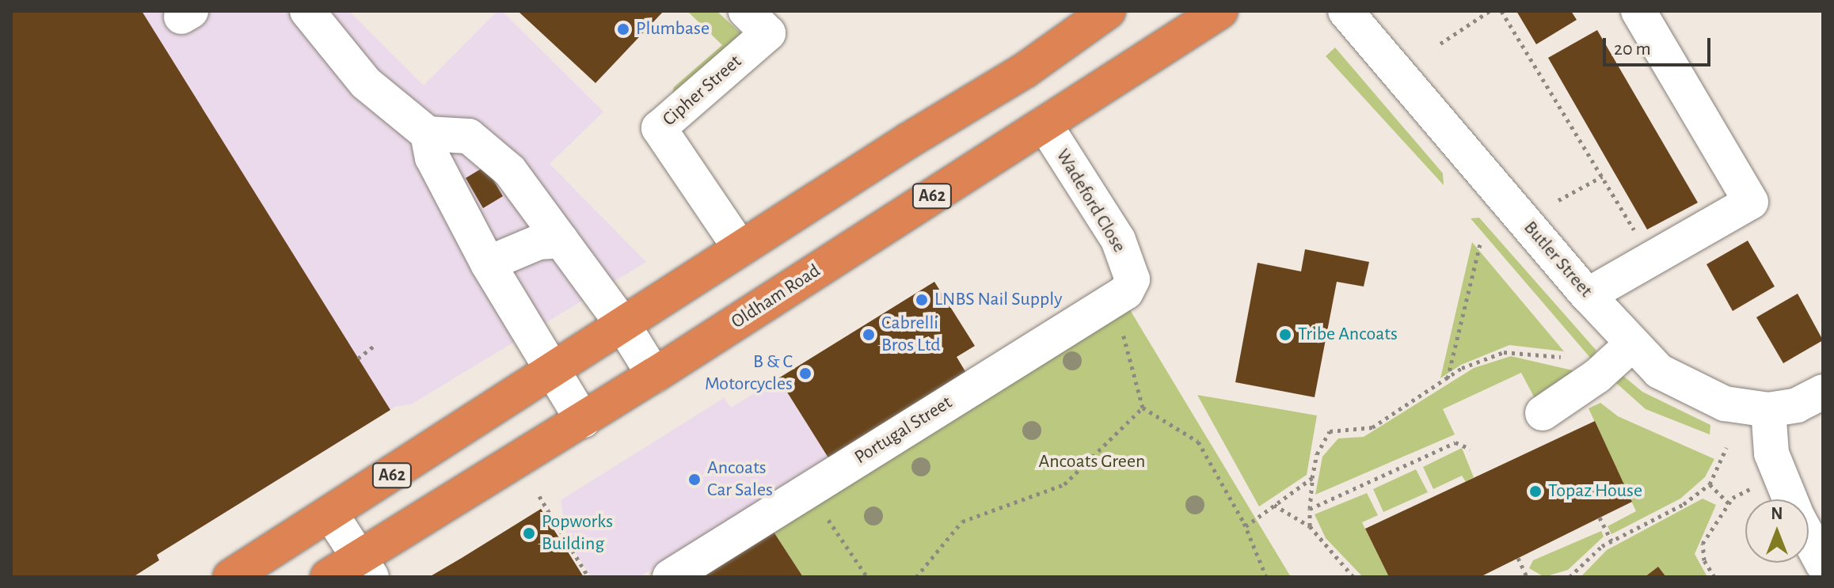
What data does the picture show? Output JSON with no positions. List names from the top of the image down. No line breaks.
{"streets":{"highway":["A62","Oldham Road"],"street":["Cipher Street","Wadeford Close","Butler Street","Portugal Street"]},"crossings":[["Cipher Street","A62"],["Wadeford Close","Oldham Road"],["Wadeford Close","Portugal Street"]],"parks":["Ancoats Green"],"places":["Plumbase","LNBS Nail Supply","Cabrelli Bros Ltd","Tribe Ancoats","B & C Motorcycles","Ancoats Car Sales","Topaz House","Popworks Building"],"scale_bar":"20 m","north":"top"}
